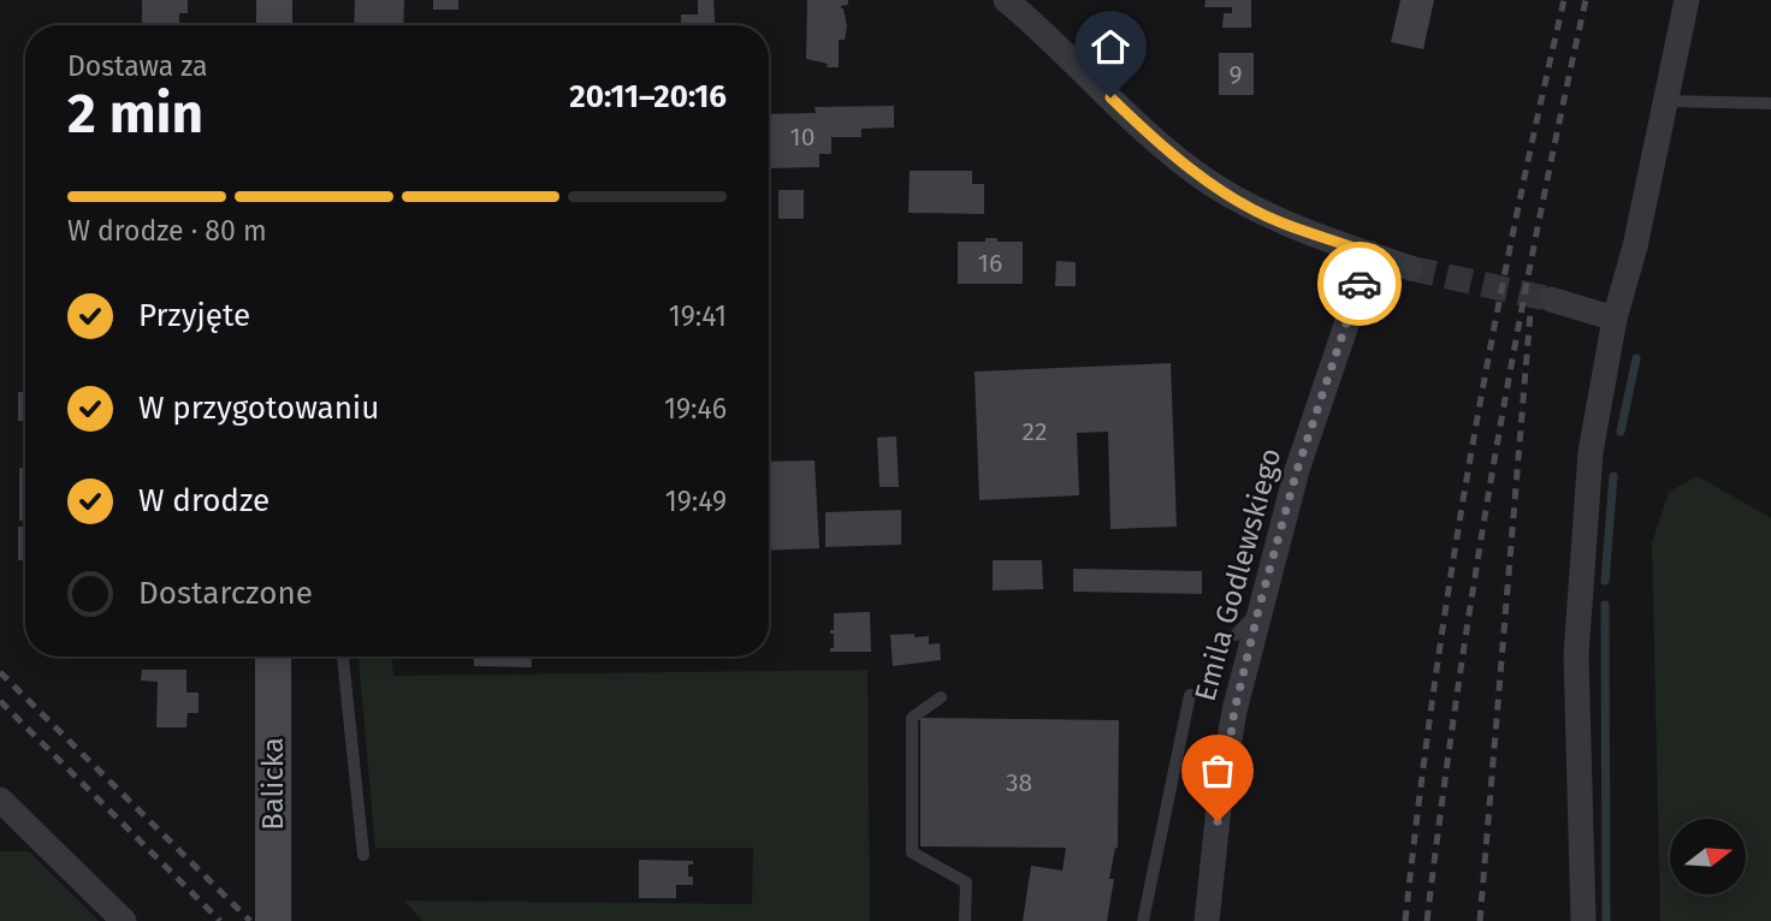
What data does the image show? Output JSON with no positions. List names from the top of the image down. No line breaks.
{"streets":{"street":["Emila Godlewskiego","Balicka"]},"house_numbers":["9","10","16","22","38"],"north":"right","page":{"heading":["2 min","Dostawa za","20:11–20:16"],"bar":"W drodze · 80 m","list":[["Przyjęte","19:41"],["W przygotowaniu","19:46"],["W drodze","19:49"],"Dostarczone"]}}
